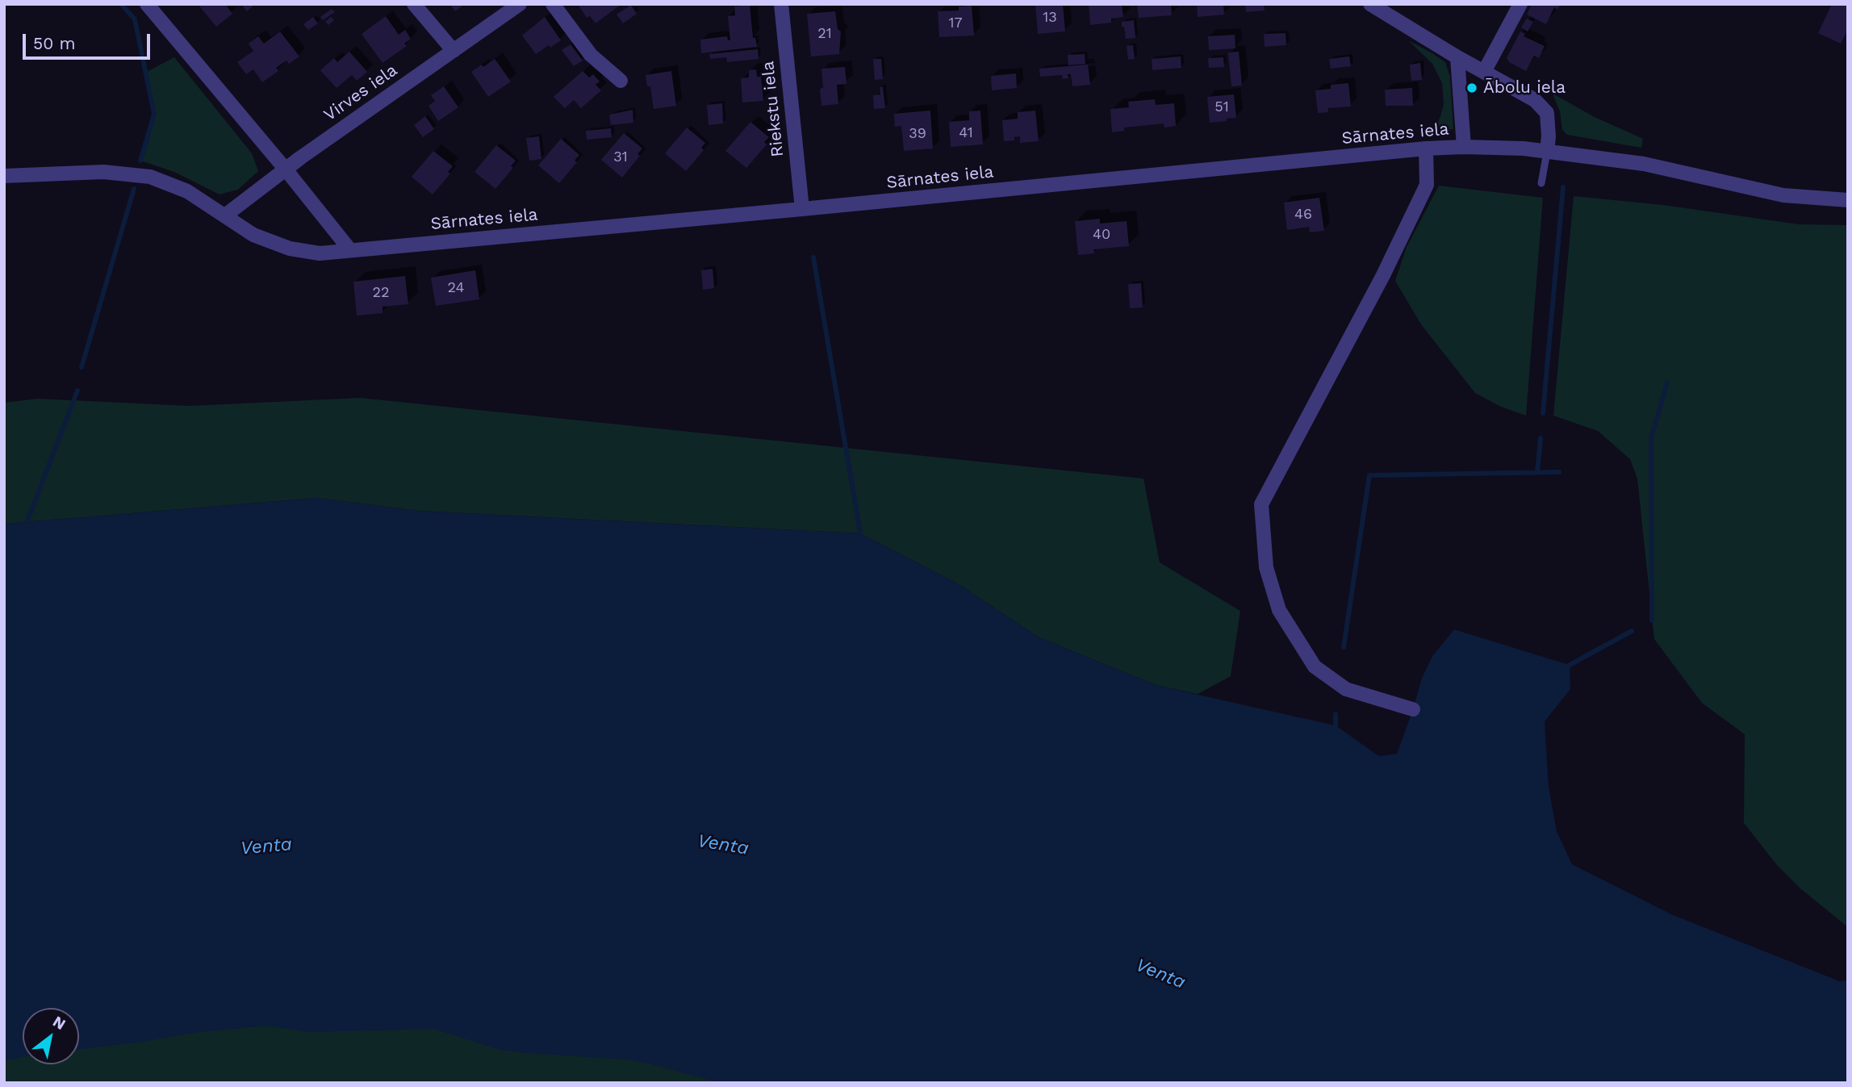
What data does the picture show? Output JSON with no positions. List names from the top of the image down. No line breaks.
{"streets":{"street":["Virves iela","Riekstu iela","Sārnates iela"]},"crossings":[["Riekstu iela","Sārnates iela"]],"water":["Venta"],"places":["Ābolu iela"],"house_numbers":["13","17","21","51","41","39","31","46","40","24","22"],"scale_bar":"50 m","north":"top right"}
